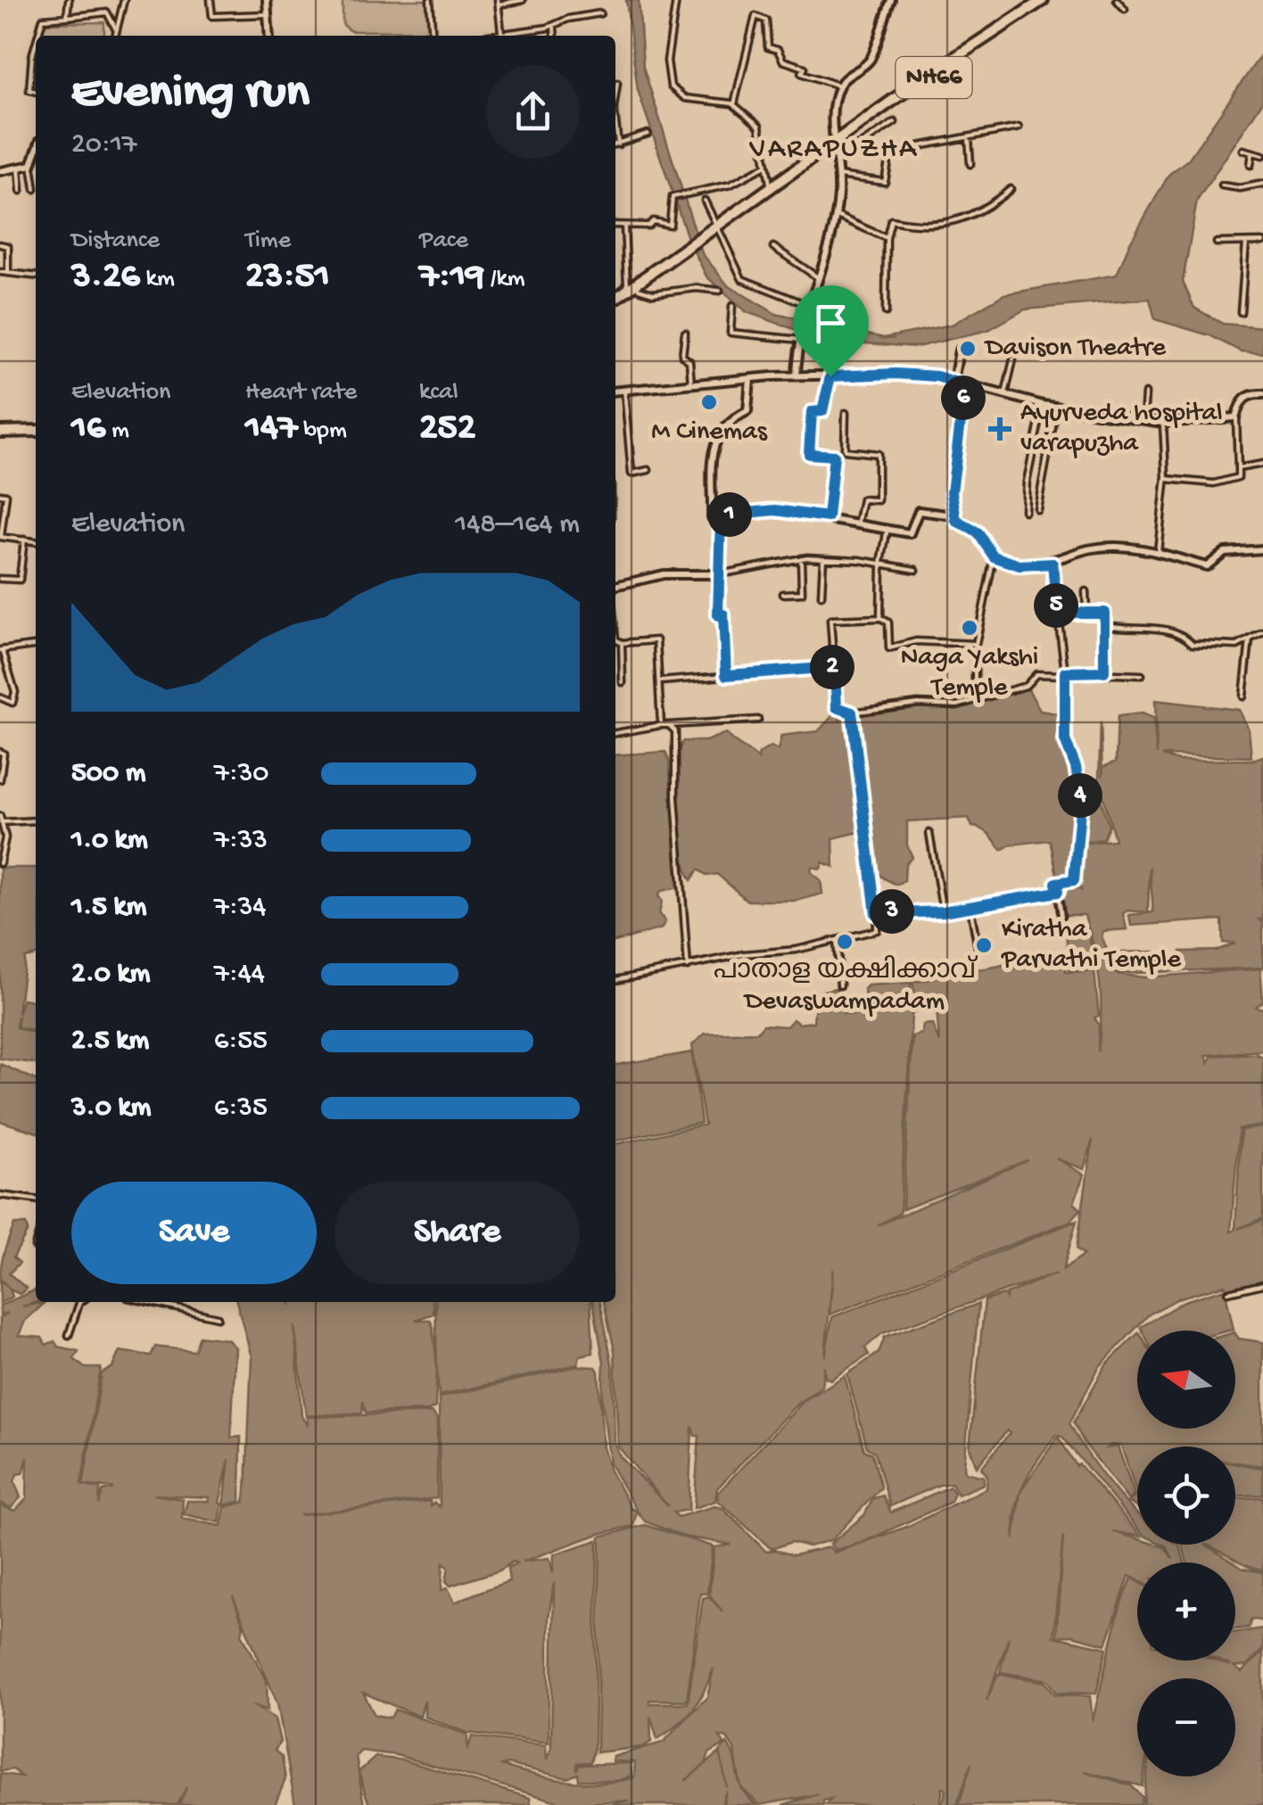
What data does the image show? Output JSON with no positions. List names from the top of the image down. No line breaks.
{"streets":{"highway":["NH66"]},"districts":["VARAPUZHA"],"places":{"other":["Davison Theatre","M Cinemas","Naga Yakshi Temple","പാതാള യക്ഷിക്കാവ് Devaswampadam","Kiratha Parvathi Temple"],"health":["Ayurveda hospital varapuzha"]},"north":"left","page":{"heading":["Evening run","20:17"],"stats":[["Distance","3.26 km"],["Time","23:51"],["Pace","7:19 /km"],["Elevation","16 m"],["Heart rate","147 bpm"],["kcal","252"]],"pins":["6","1","5","2","4","3"],"chart":["Elevation","148–164 m"],"list":[{"name":"500 m","note":"7:30"},{"name":"1.0 km","note":"7:33"},{"name":"1.5 km","note":"7:34"},{"name":"2.0 km","note":"7:44"},{"name":"2.5 km","note":"6:55"},{"name":"3.0 km","note":"6:35"}],"buttons":["Save","Share"],"map_buttons":["+","−"]}}
